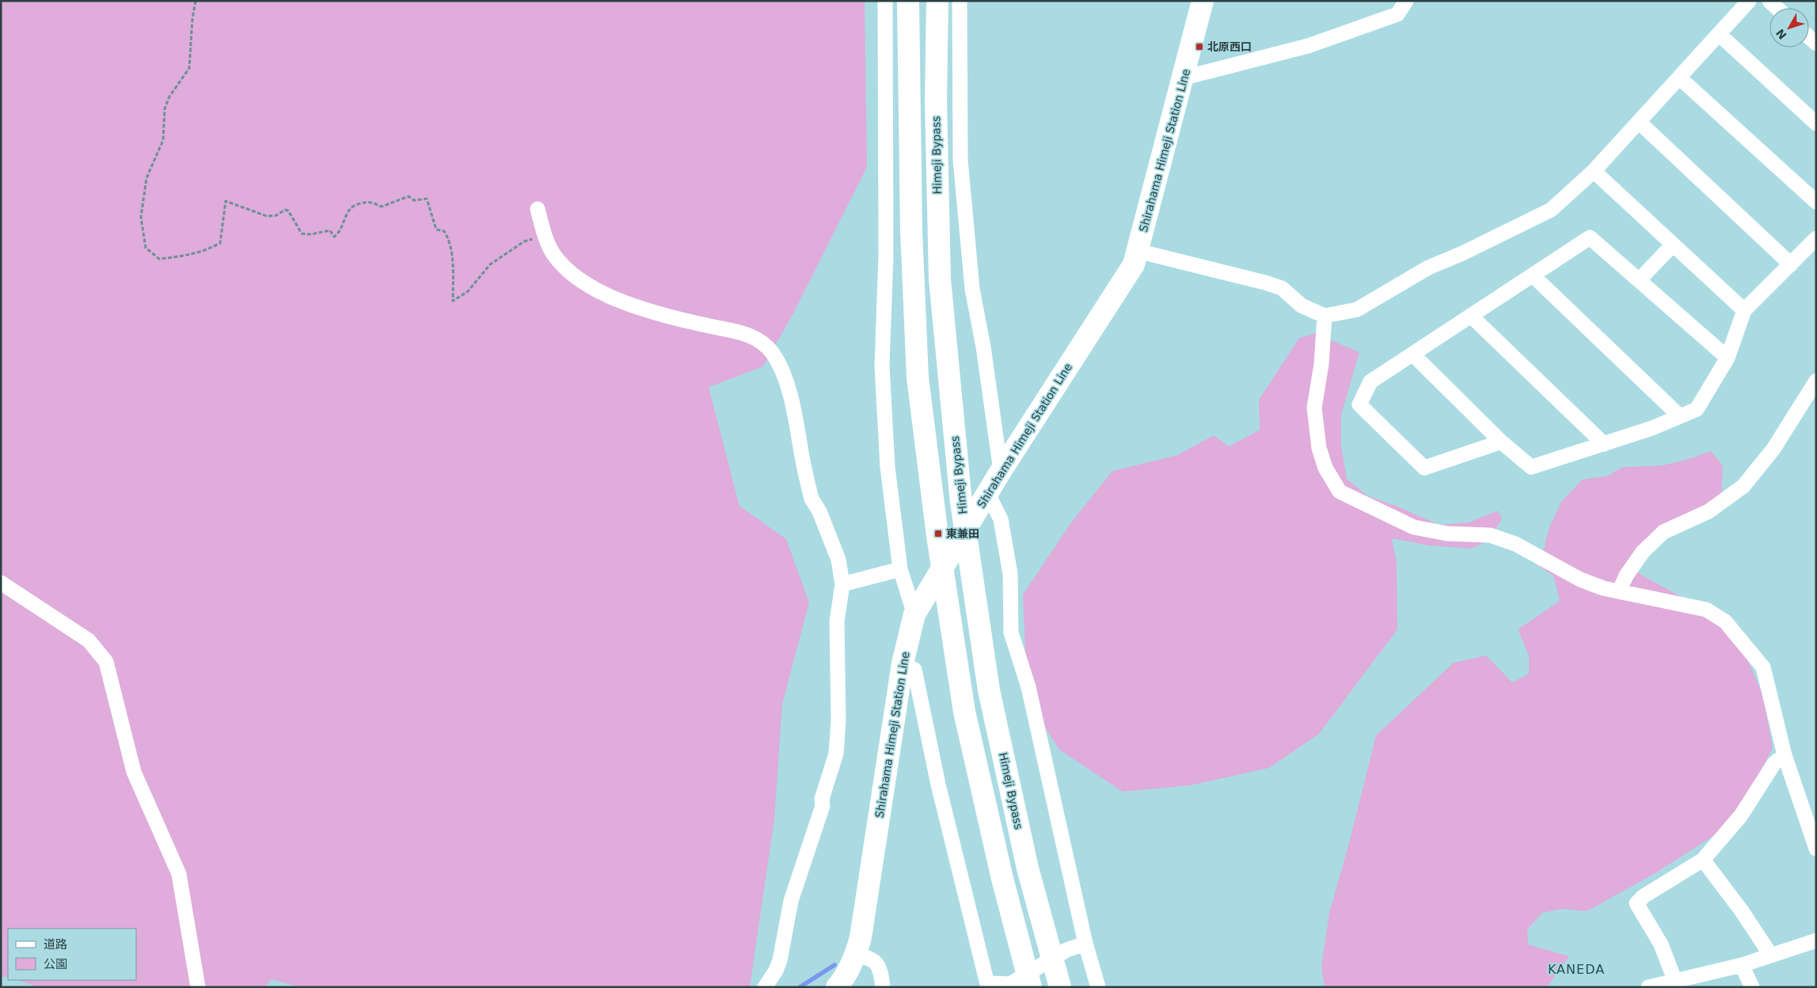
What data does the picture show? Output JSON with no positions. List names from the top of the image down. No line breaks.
{"streets":{"main road":["Shirahama Himeji Station Line","Himeji Bypass"]},"districts":["KANEDA"],"places":{"transit":["北原西口","東兼田"]},"legend":["道路","公園"],"north":"bottom left"}
